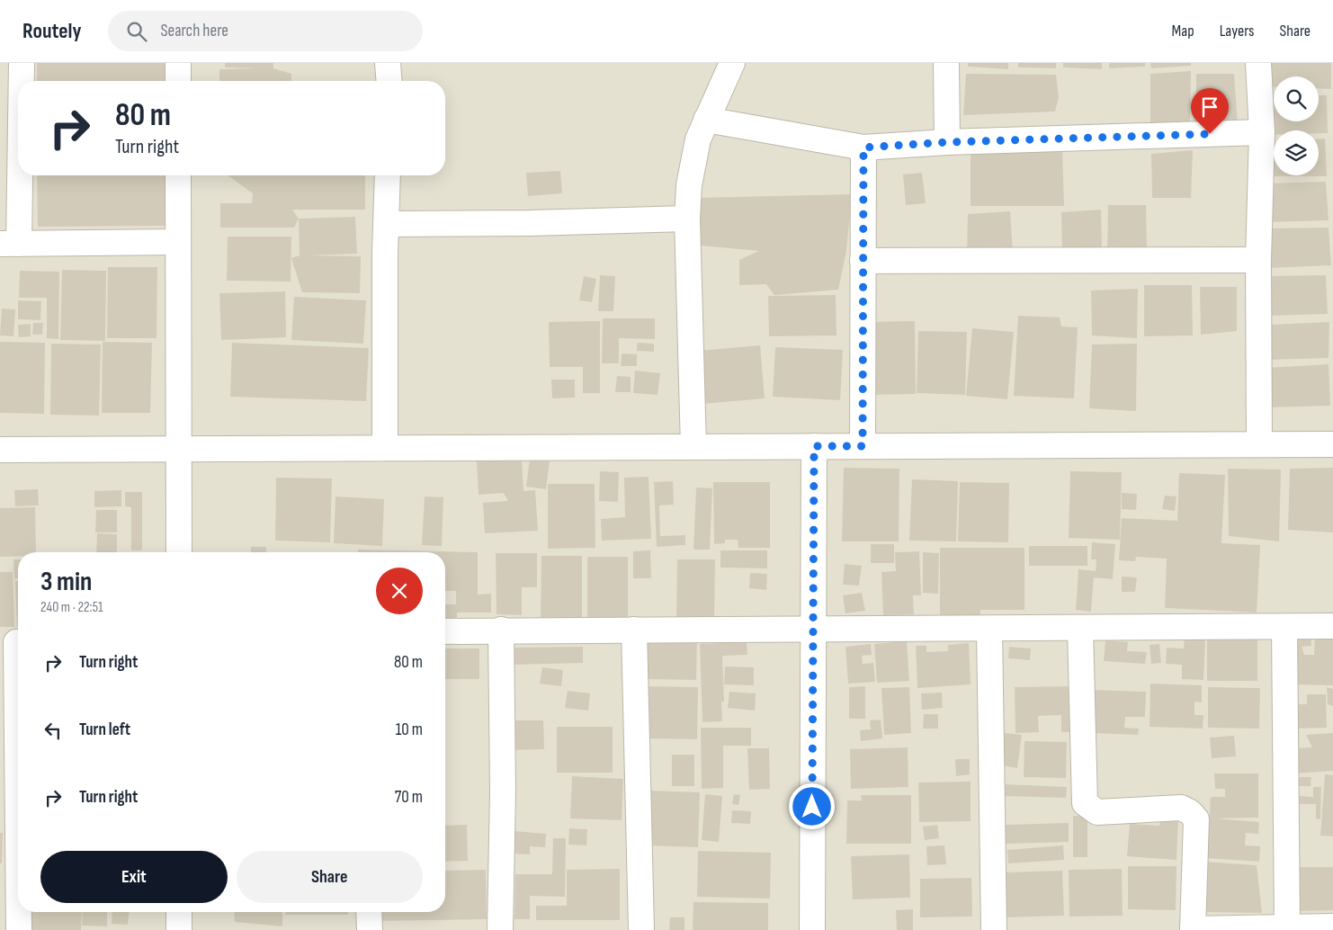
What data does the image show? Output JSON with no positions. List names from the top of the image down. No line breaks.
{"page":{"header":"Routely","search":"Search here","nav":["Map","Layers","Share"],"turn":["80 m","Turn right"],"heading":["3 min","240 m · 22:51"],"list":[{"name":"Turn right","value":"80 m"},{"name":"Turn left","value":"10 m"},{"name":"Turn right","value":"70 m"}],"buttons":["Exit","Share"]}}
